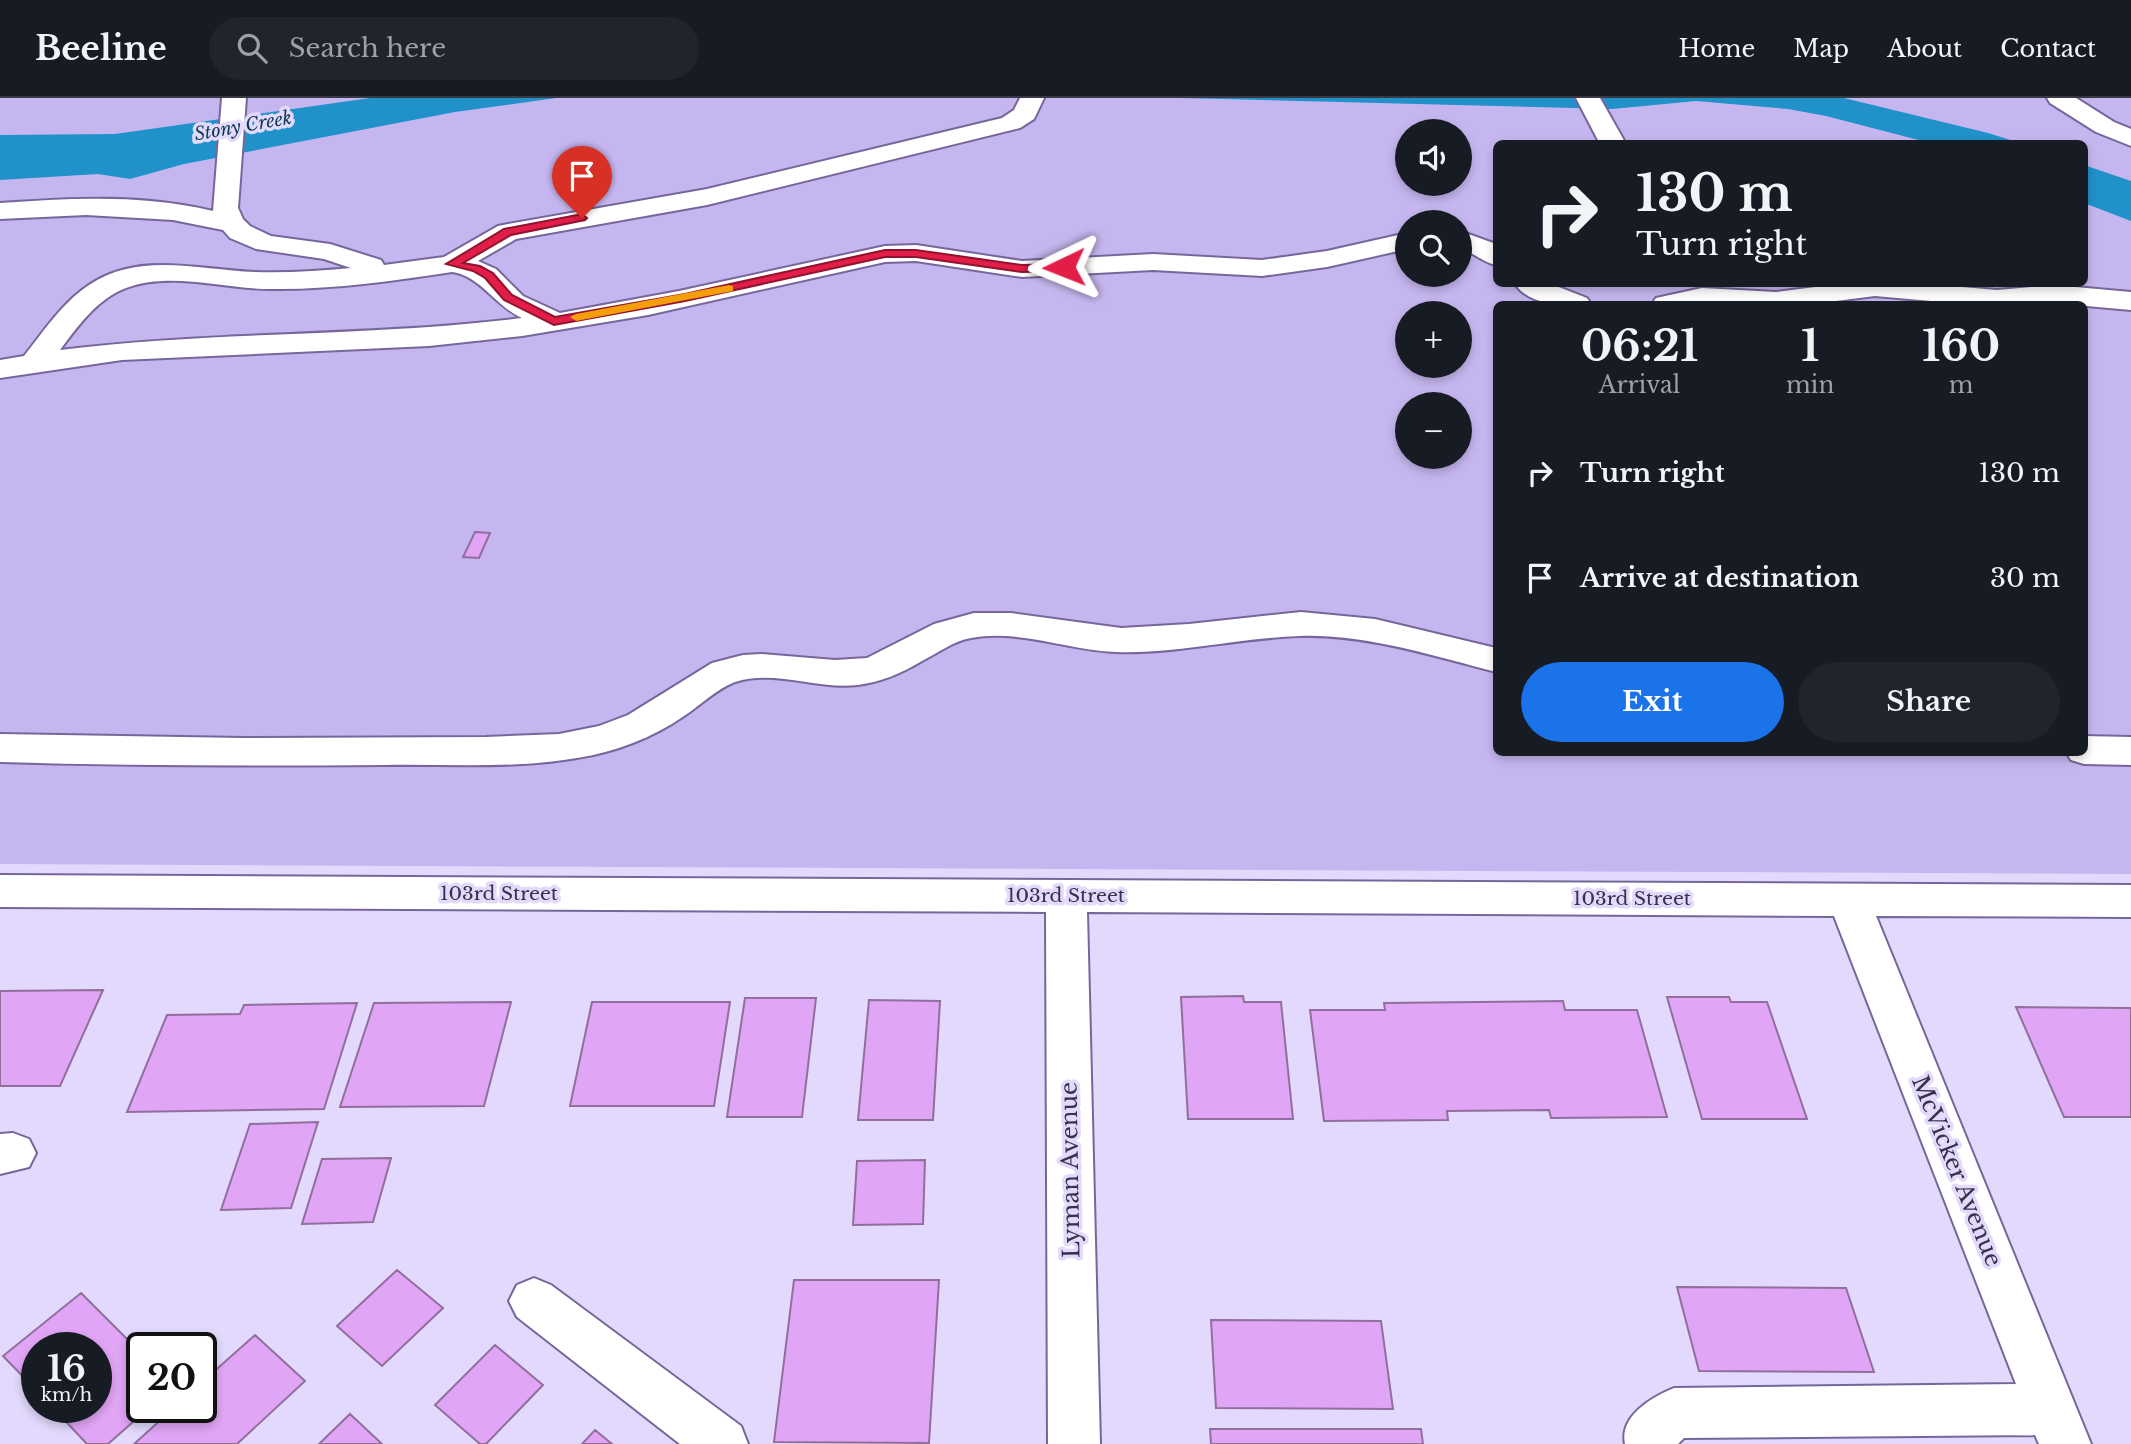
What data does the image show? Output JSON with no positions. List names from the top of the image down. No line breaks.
{"streets":{"street":["103rd Street","Lyman Avenue","McVicker Avenue"]},"crossings":[["103rd Street","Lyman Avenue"],["103rd Street","McVicker Avenue"]],"water":["Stony Creek"],"page":{"header":"Beeline","search":"Search here","nav":["Home","Map","About","Contact"],"map_buttons":["+","−"],"turn":["130 m","Turn right"],"eta":["06:21","Arrival","1","min","160","m"],"list":[{"name":"Turn right","value":"130 m"},{"name":"Arrive at destination","value":"30 m"}],"buttons":["Exit","Share"],"speed":"16 km/h","limit":"20"}}
